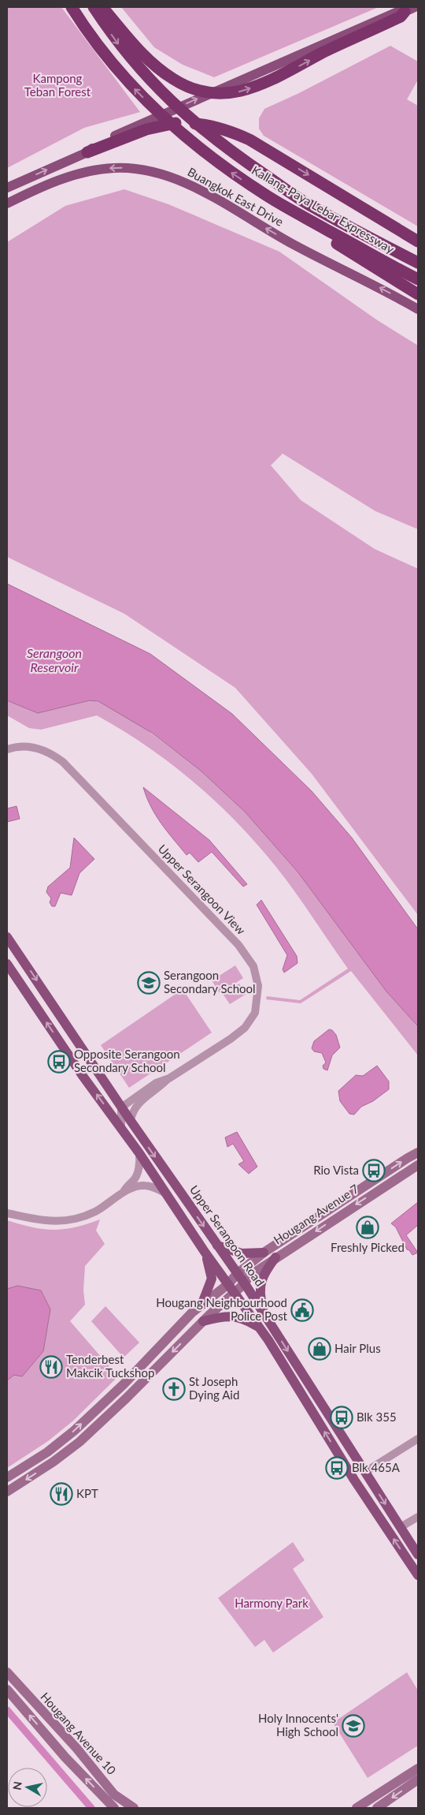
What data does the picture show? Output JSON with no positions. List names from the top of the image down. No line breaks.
{"streets":{"highway":["Kallang-Paya Lebar Expressway"],"main road":["Buangkok East Drive","Hougang Avenue 7","Upper Serangoon Road","Hougang Avenue 10"],"street":["Upper Serangoon View"]},"crossings":[["Upper Serangoon View","Upper Serangoon Road"],["Hougang Avenue 7","Upper Serangoon Road"]],"one_way":["Buangkok East Drive"],"water":["Serangoon Reservoir"],"parks":["Kampong Teban Forest","Harmony Park"],"places":{"school or university":["Serangoon Secondary School","Holy Innocents' High School"],"bus stop":["Opposite Serangoon Secondary School","Rio Vista","Blk 355","Blk 465A"],"shop":["Freshly Picked","Hair Plus"],"public building":["Hougang Neighbourhood Police Post"],"restaurant":["Tenderbest Makcik Tuckshop","KPT"],"church":["St Joseph Dying Aid"]},"north":"left"}
